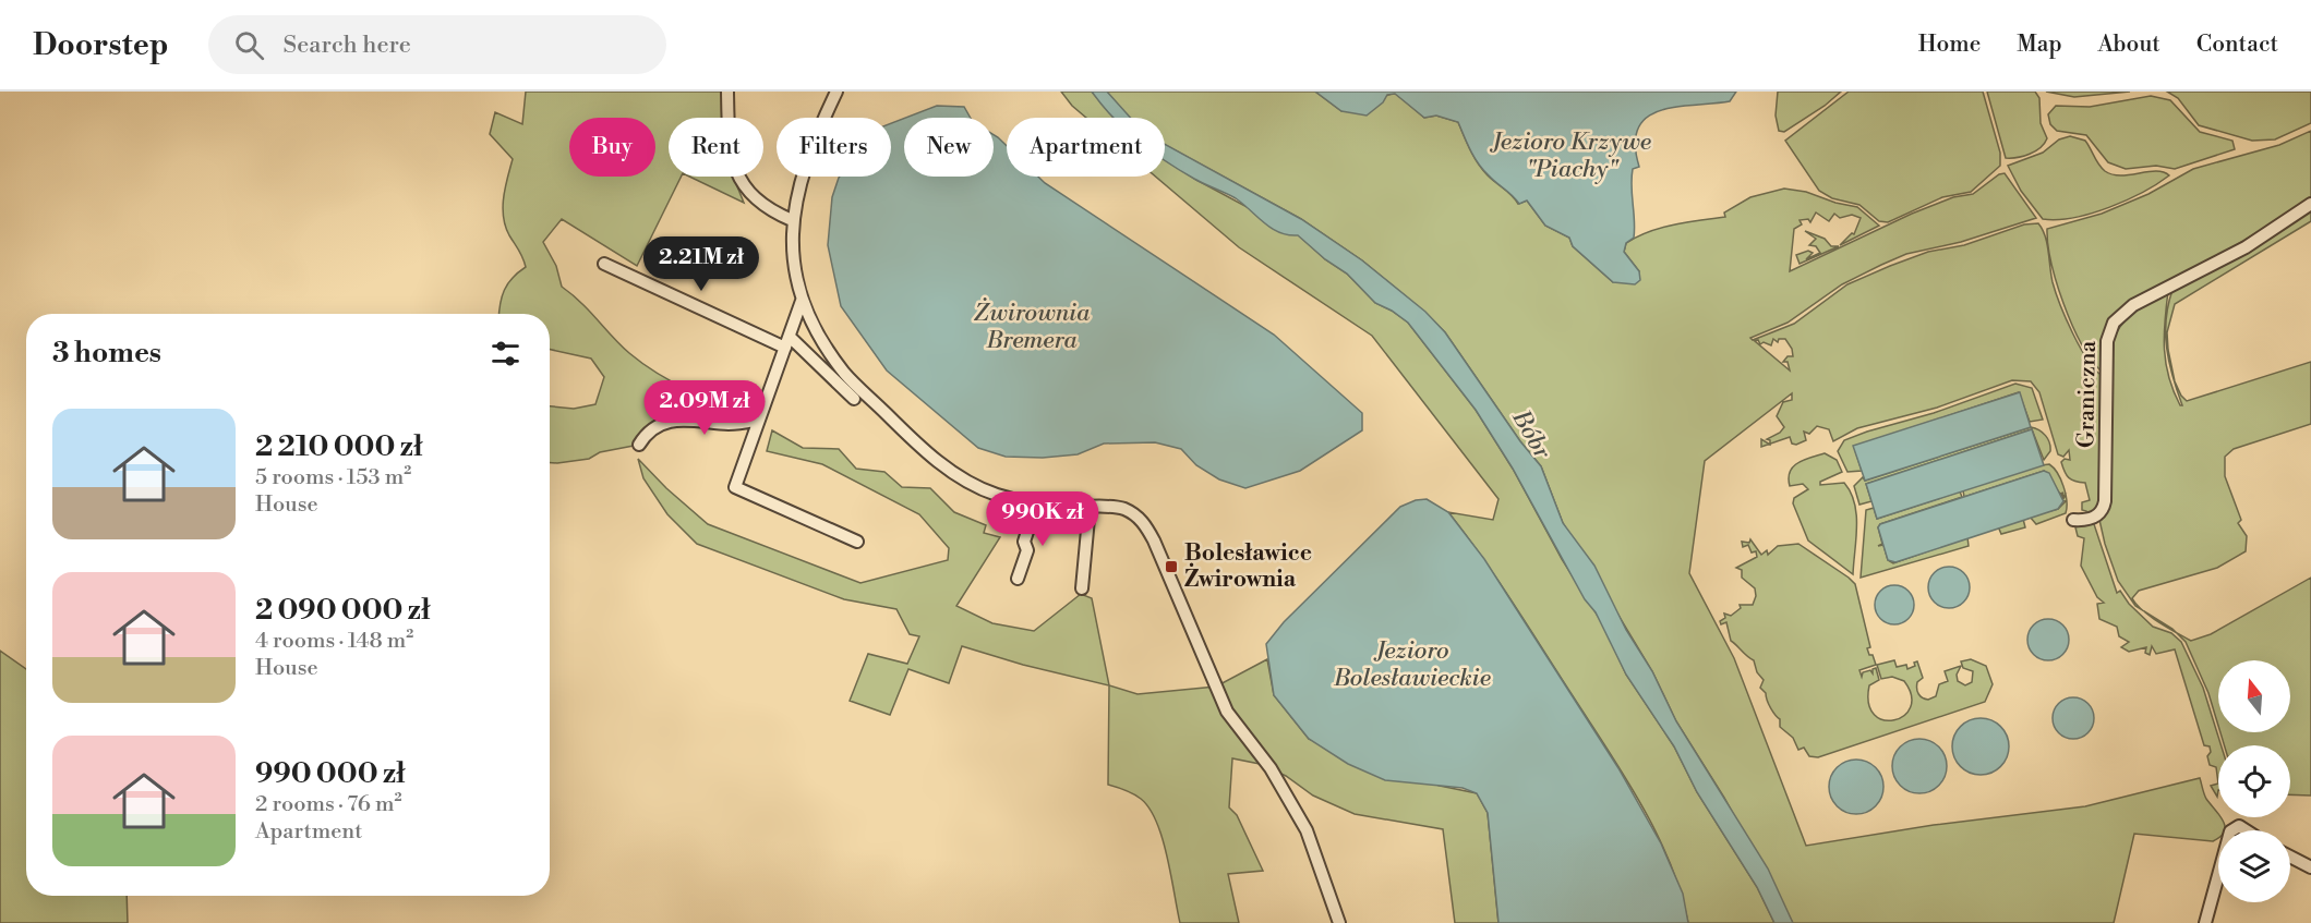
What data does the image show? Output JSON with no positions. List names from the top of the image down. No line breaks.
{"streets":{"street":["Graniczna"]},"water":["Jezioro Krzywe \"Piachy\"","Żwirownia Bremera","Bóbr","Jezioro Bolesławieckie"],"places":{"transit":["Bolesławice Żwirownia"]},"north":"top","page":{"header":"Doorstep","search":"Search here","nav":["Home","Map","About","Contact"],"chip":["Buy","Rent","Filters","New","Apartment"],"price":["2.21M zł","2.09M zł","990K zł"],"heading":"3 homes","list":[{"name":"2 210 000 zł","note":"5 rooms · 153 m² · House"},{"name":"2 090 000 zł","note":"4 rooms · 148 m² · House"},{"name":"990 000 zł","note":"2 rooms · 76 m² · Apartment"}]}}
